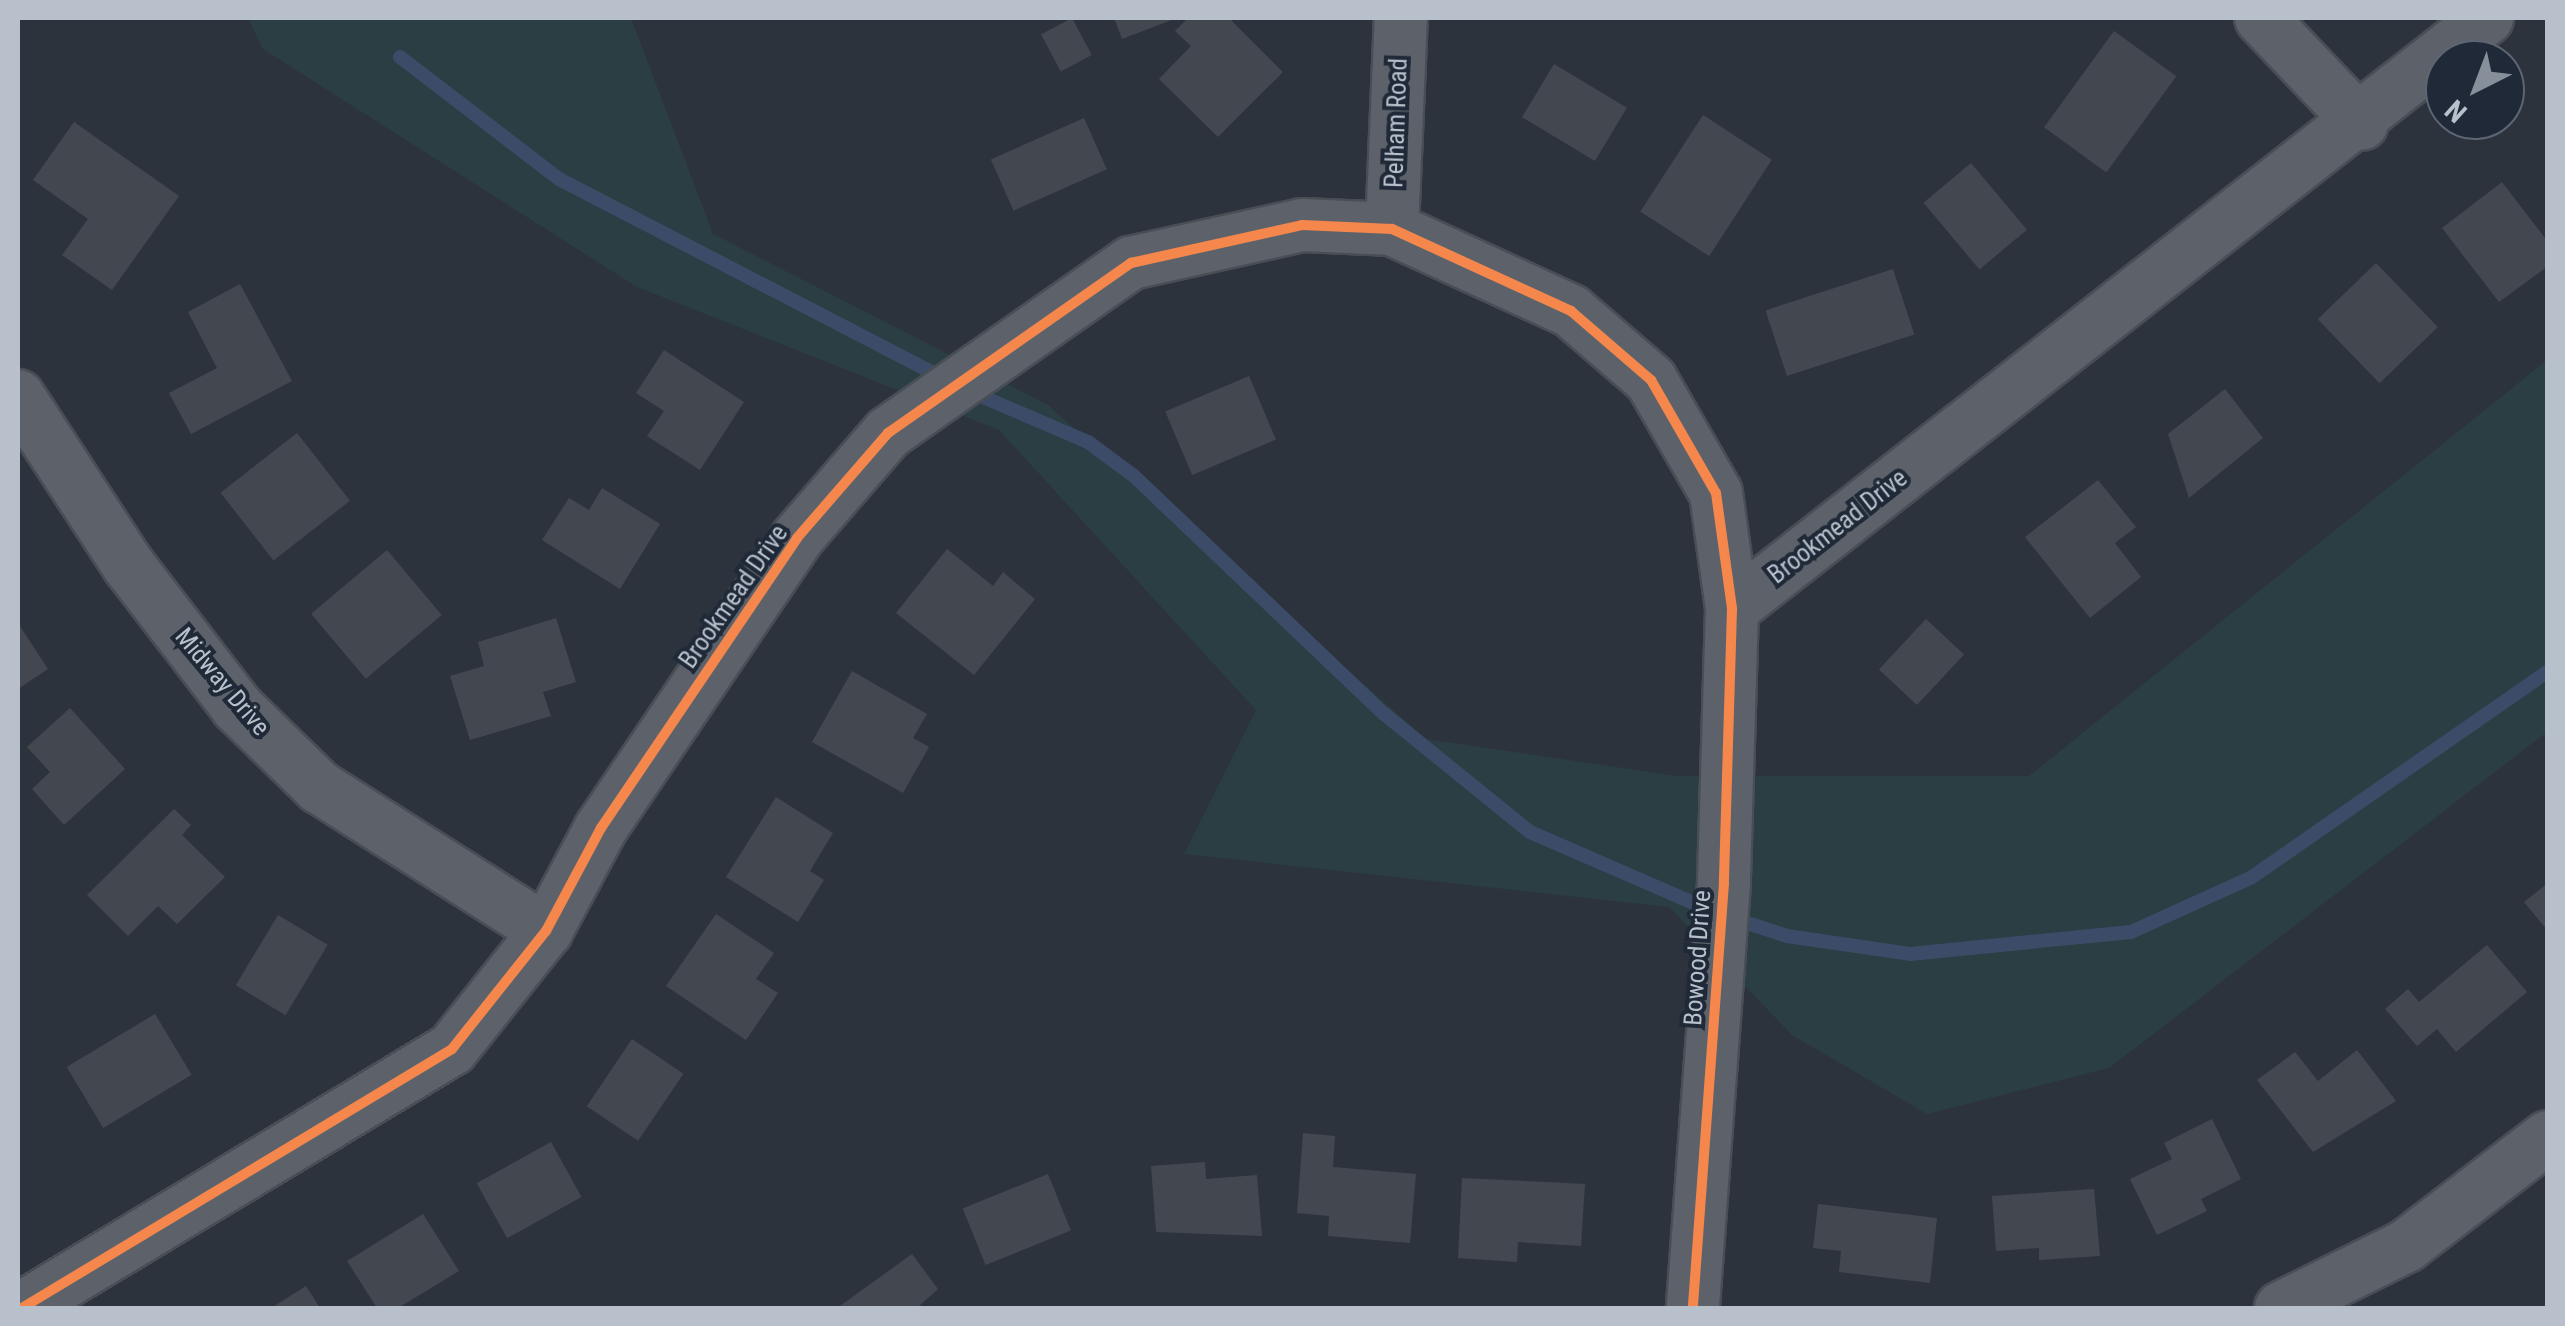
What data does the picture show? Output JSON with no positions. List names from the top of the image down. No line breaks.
{"streets":{"street":["Pelham Road","Brookmead Drive","Midway Drive","Bowood Drive"]},"crossings":[["Pelham Road","Brookmead Drive"],["Brookmead Drive","Midway Drive"],["Brookmead Drive","Bowood Drive"]],"north":"bottom left"}
